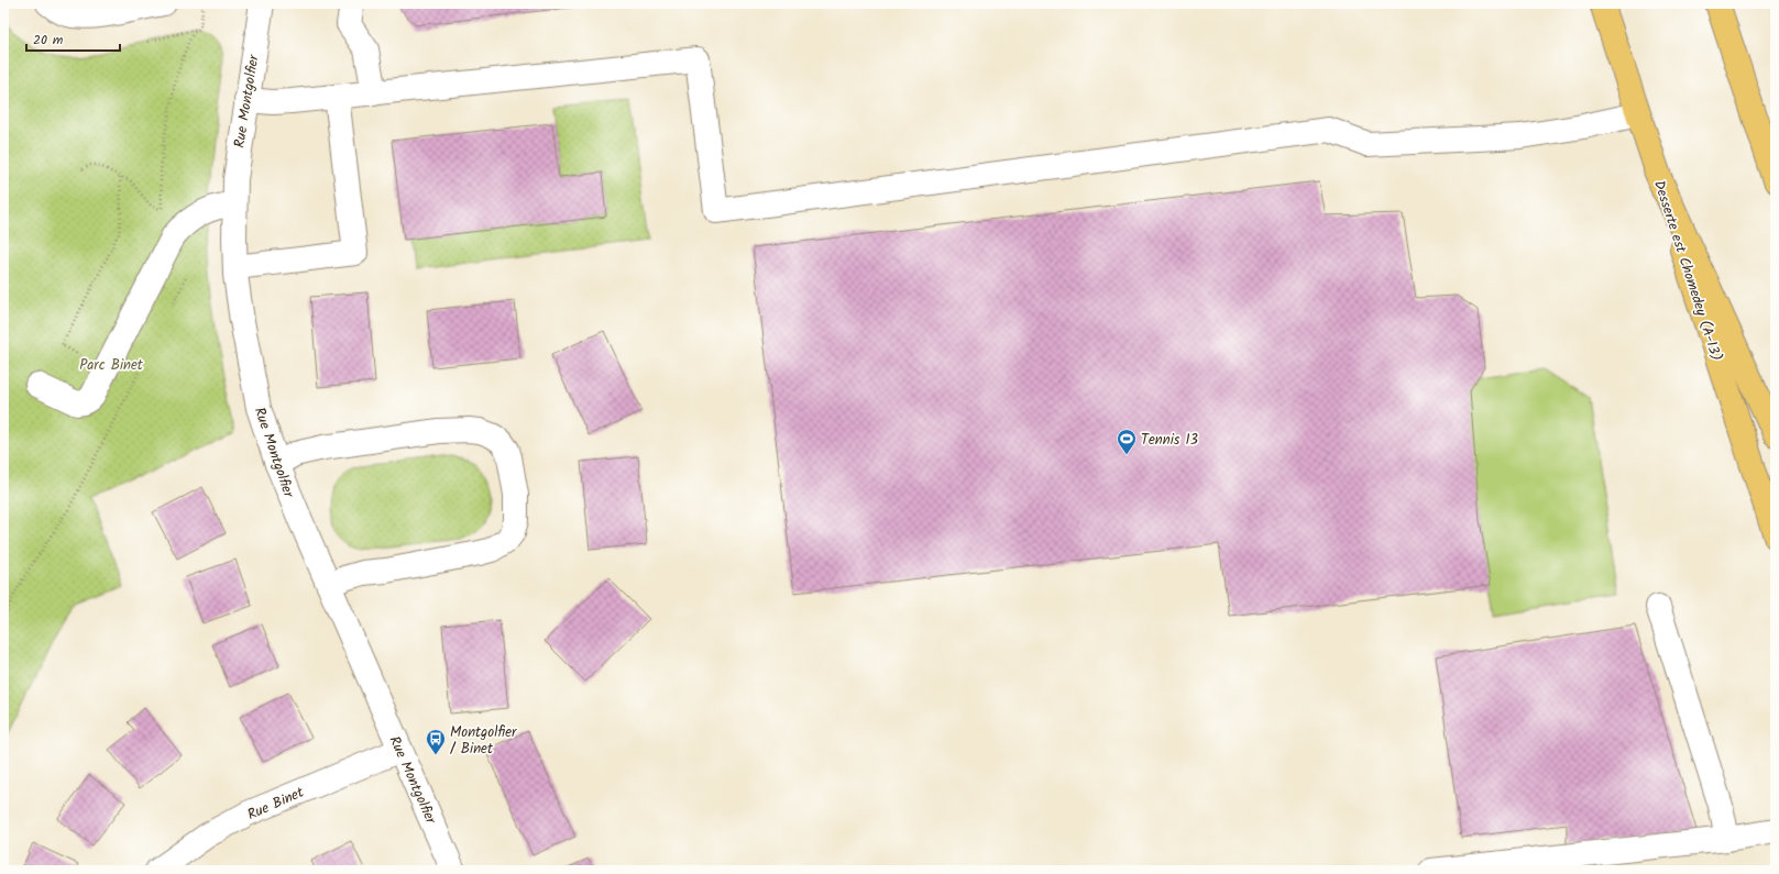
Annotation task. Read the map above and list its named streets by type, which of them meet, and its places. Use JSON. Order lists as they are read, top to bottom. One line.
{"streets":{"main road":["Desserte est Chomedey (A-13)"],"street":["Rue Montgolfier","Rue Binet"]},"crossings":[["Rue Montgolfier","Rue Binet"]],"parks":["Parc Binet"],"places":{"sports":["Tennis 13"],"bus stop":["Montgolfier / Binet"]},"scale_bar":"20 m"}
